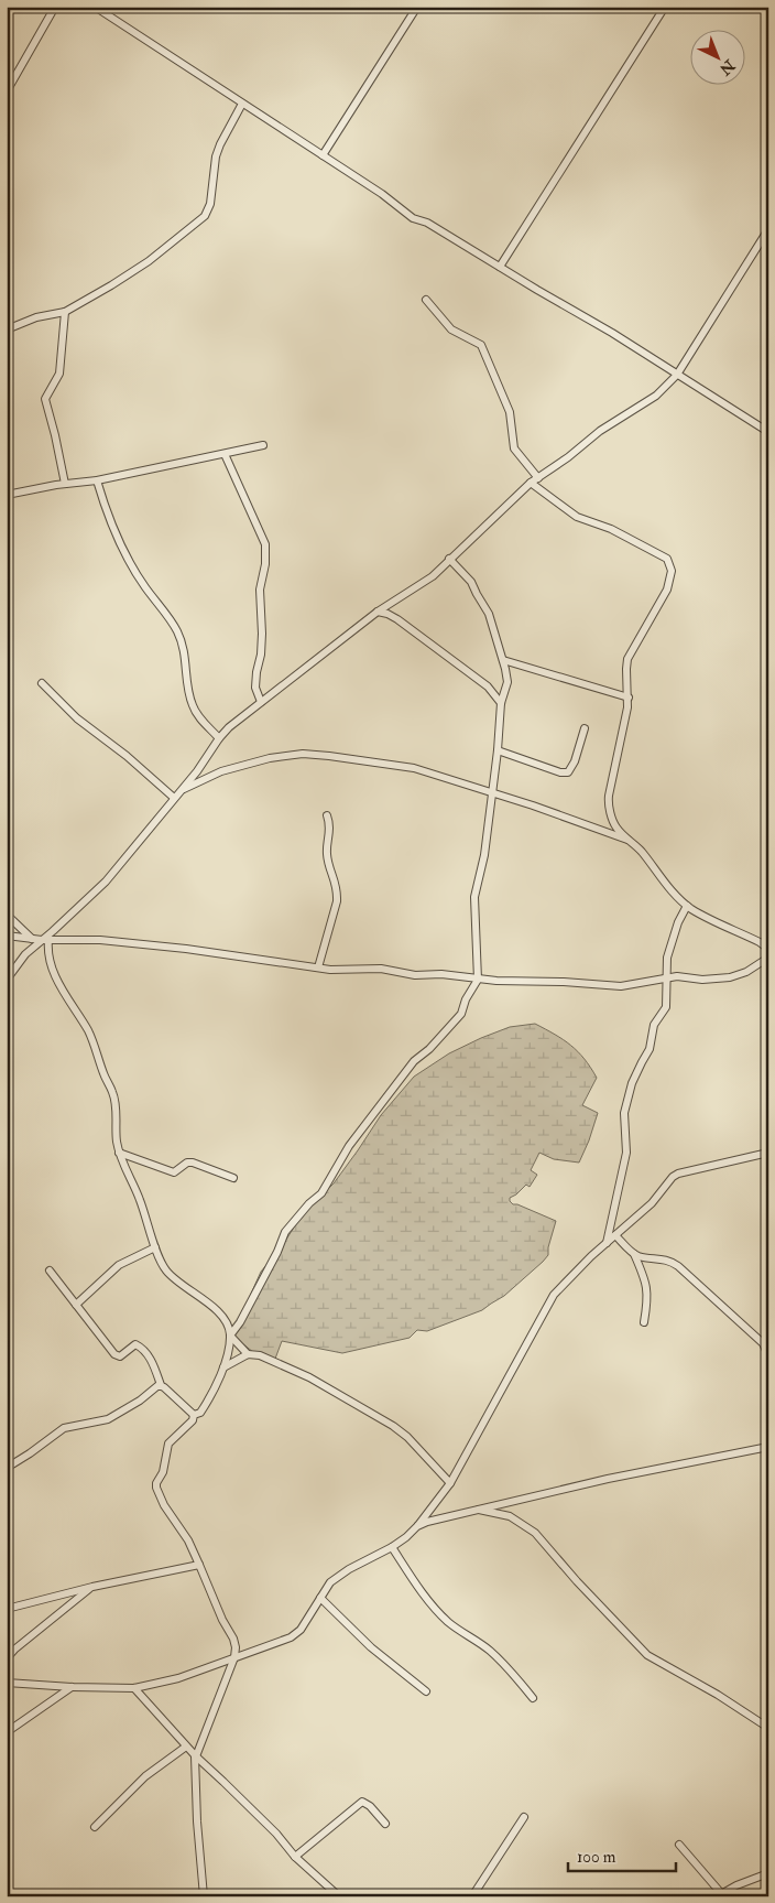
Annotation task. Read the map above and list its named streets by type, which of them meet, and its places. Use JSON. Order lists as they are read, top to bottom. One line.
{"scale_bar":"100 m","north":"bottom right"}
